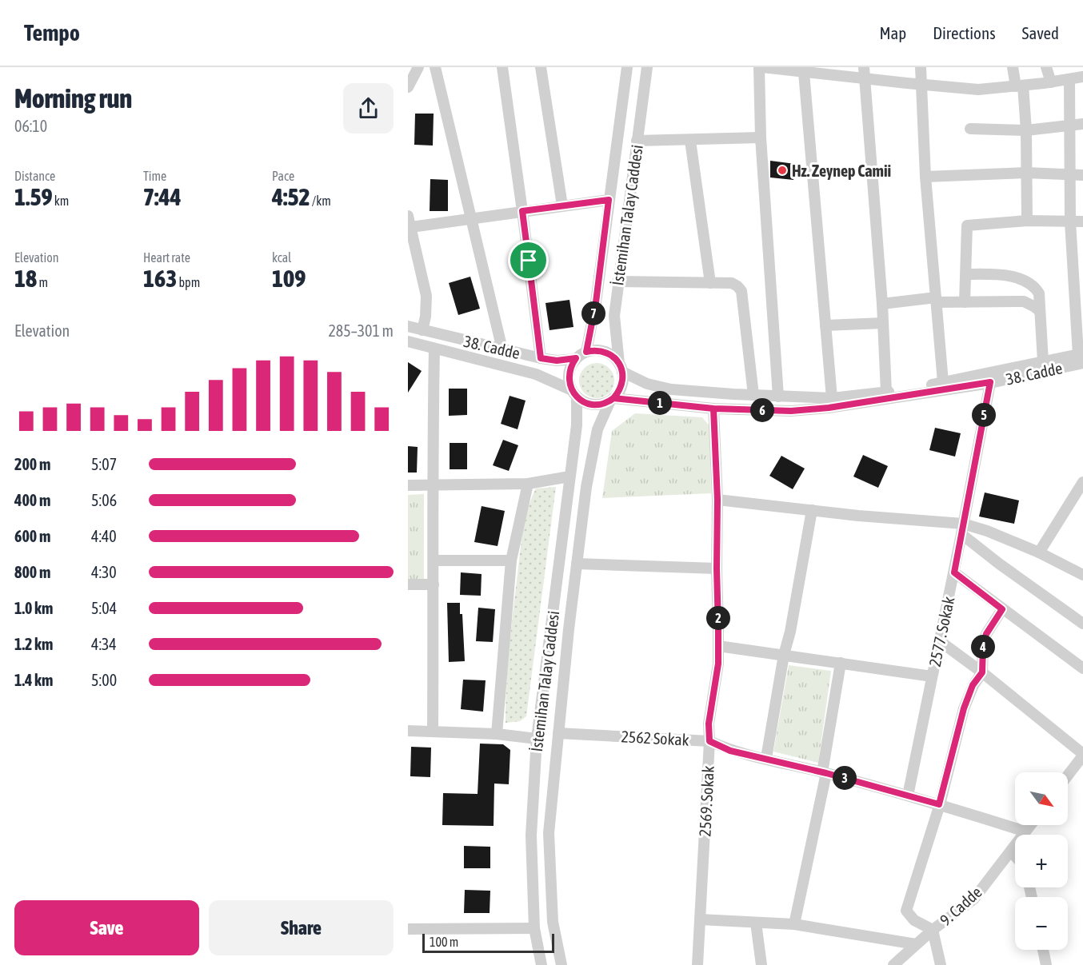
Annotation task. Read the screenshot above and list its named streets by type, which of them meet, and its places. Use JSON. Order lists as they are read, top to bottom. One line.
{"streets":{"street":["İstemihan Talay Caddesi","38. Cadde","2577. Sokak","2562 Sokak","2569. Sokak","9. Cadde"]},"crossings":[["İstemihan Talay Caddesi","38. Cadde"],["İstemihan Talay Caddesi","2562 Sokak"],["38. Cadde","2577. Sokak"],["38. Cadde","2569. Sokak"],["2577. Sokak","2562 Sokak"],["2562 Sokak","2569. Sokak"],["2562 Sokak","9. Cadde"]],"places":["Hz. Zeynep Camii"],"scale_bar":"100 m","north":"bottom right","page":{"header":"Tempo","nav":["Map","Directions","Saved"],"heading":["Morning run","06:10"],"stats":[["Distance","1.59 km"],["Time","7:44"],["Pace","4:52 /km"],["Elevation","18 m"],["Heart rate","163 bpm"],["kcal","109"]],"pins":["7","1","6","5","2","4","3"],"chart":["Elevation","285–301 m"],"list":[{"name":"200 m","note":"5:07"},{"name":"400 m","note":"5:06"},{"name":"600 m","note":"4:40"},{"name":"800 m","note":"4:30"},{"name":"1.0 km","note":"5:04"},{"name":"1.2 km","note":"4:34"},{"name":"1.4 km","note":"5:00"}],"map_buttons":["+","−"],"buttons":["Save","Share"],"scale":"100 m"}}
